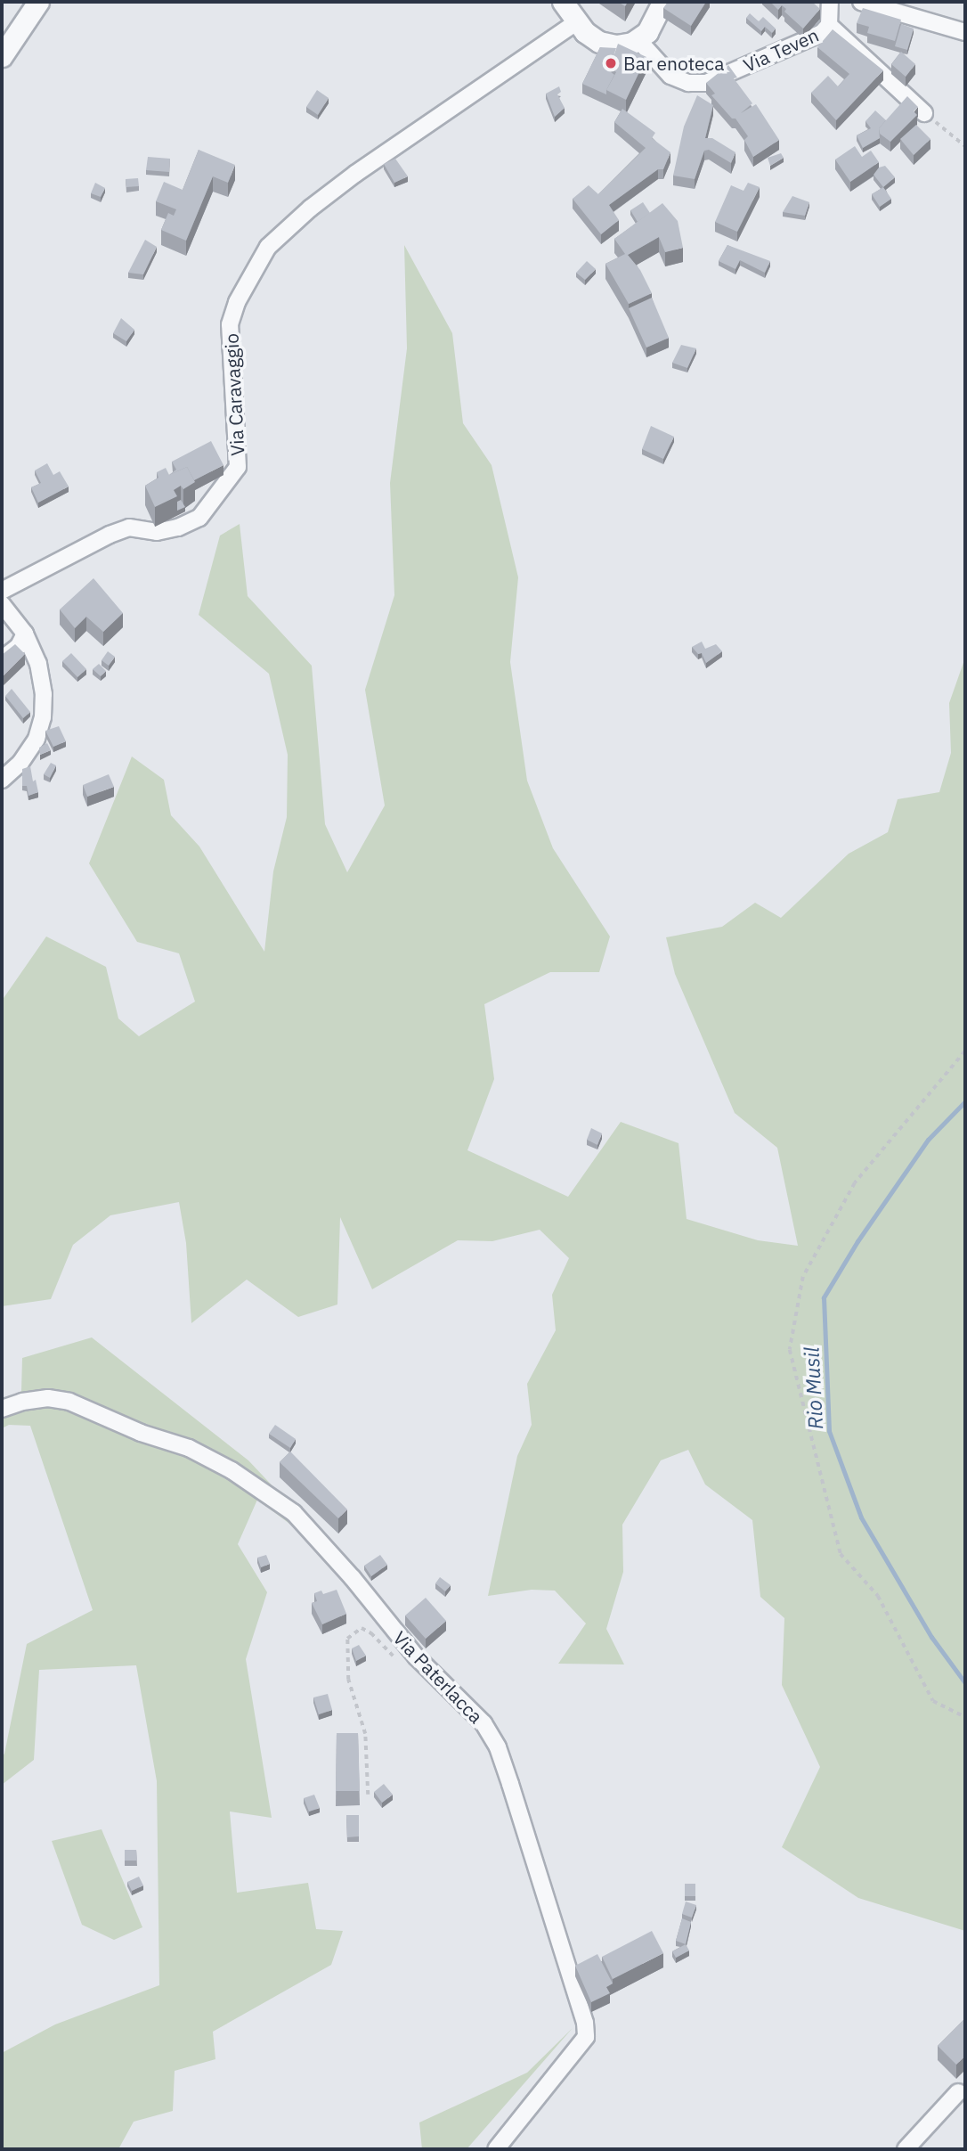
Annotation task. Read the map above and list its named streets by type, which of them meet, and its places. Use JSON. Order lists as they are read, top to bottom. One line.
{"streets":{"street":["Via Teven","Via Caravaggio","Via Paterlacca"]},"water":["Rio Musil"],"places":["Bar enoteca"]}
